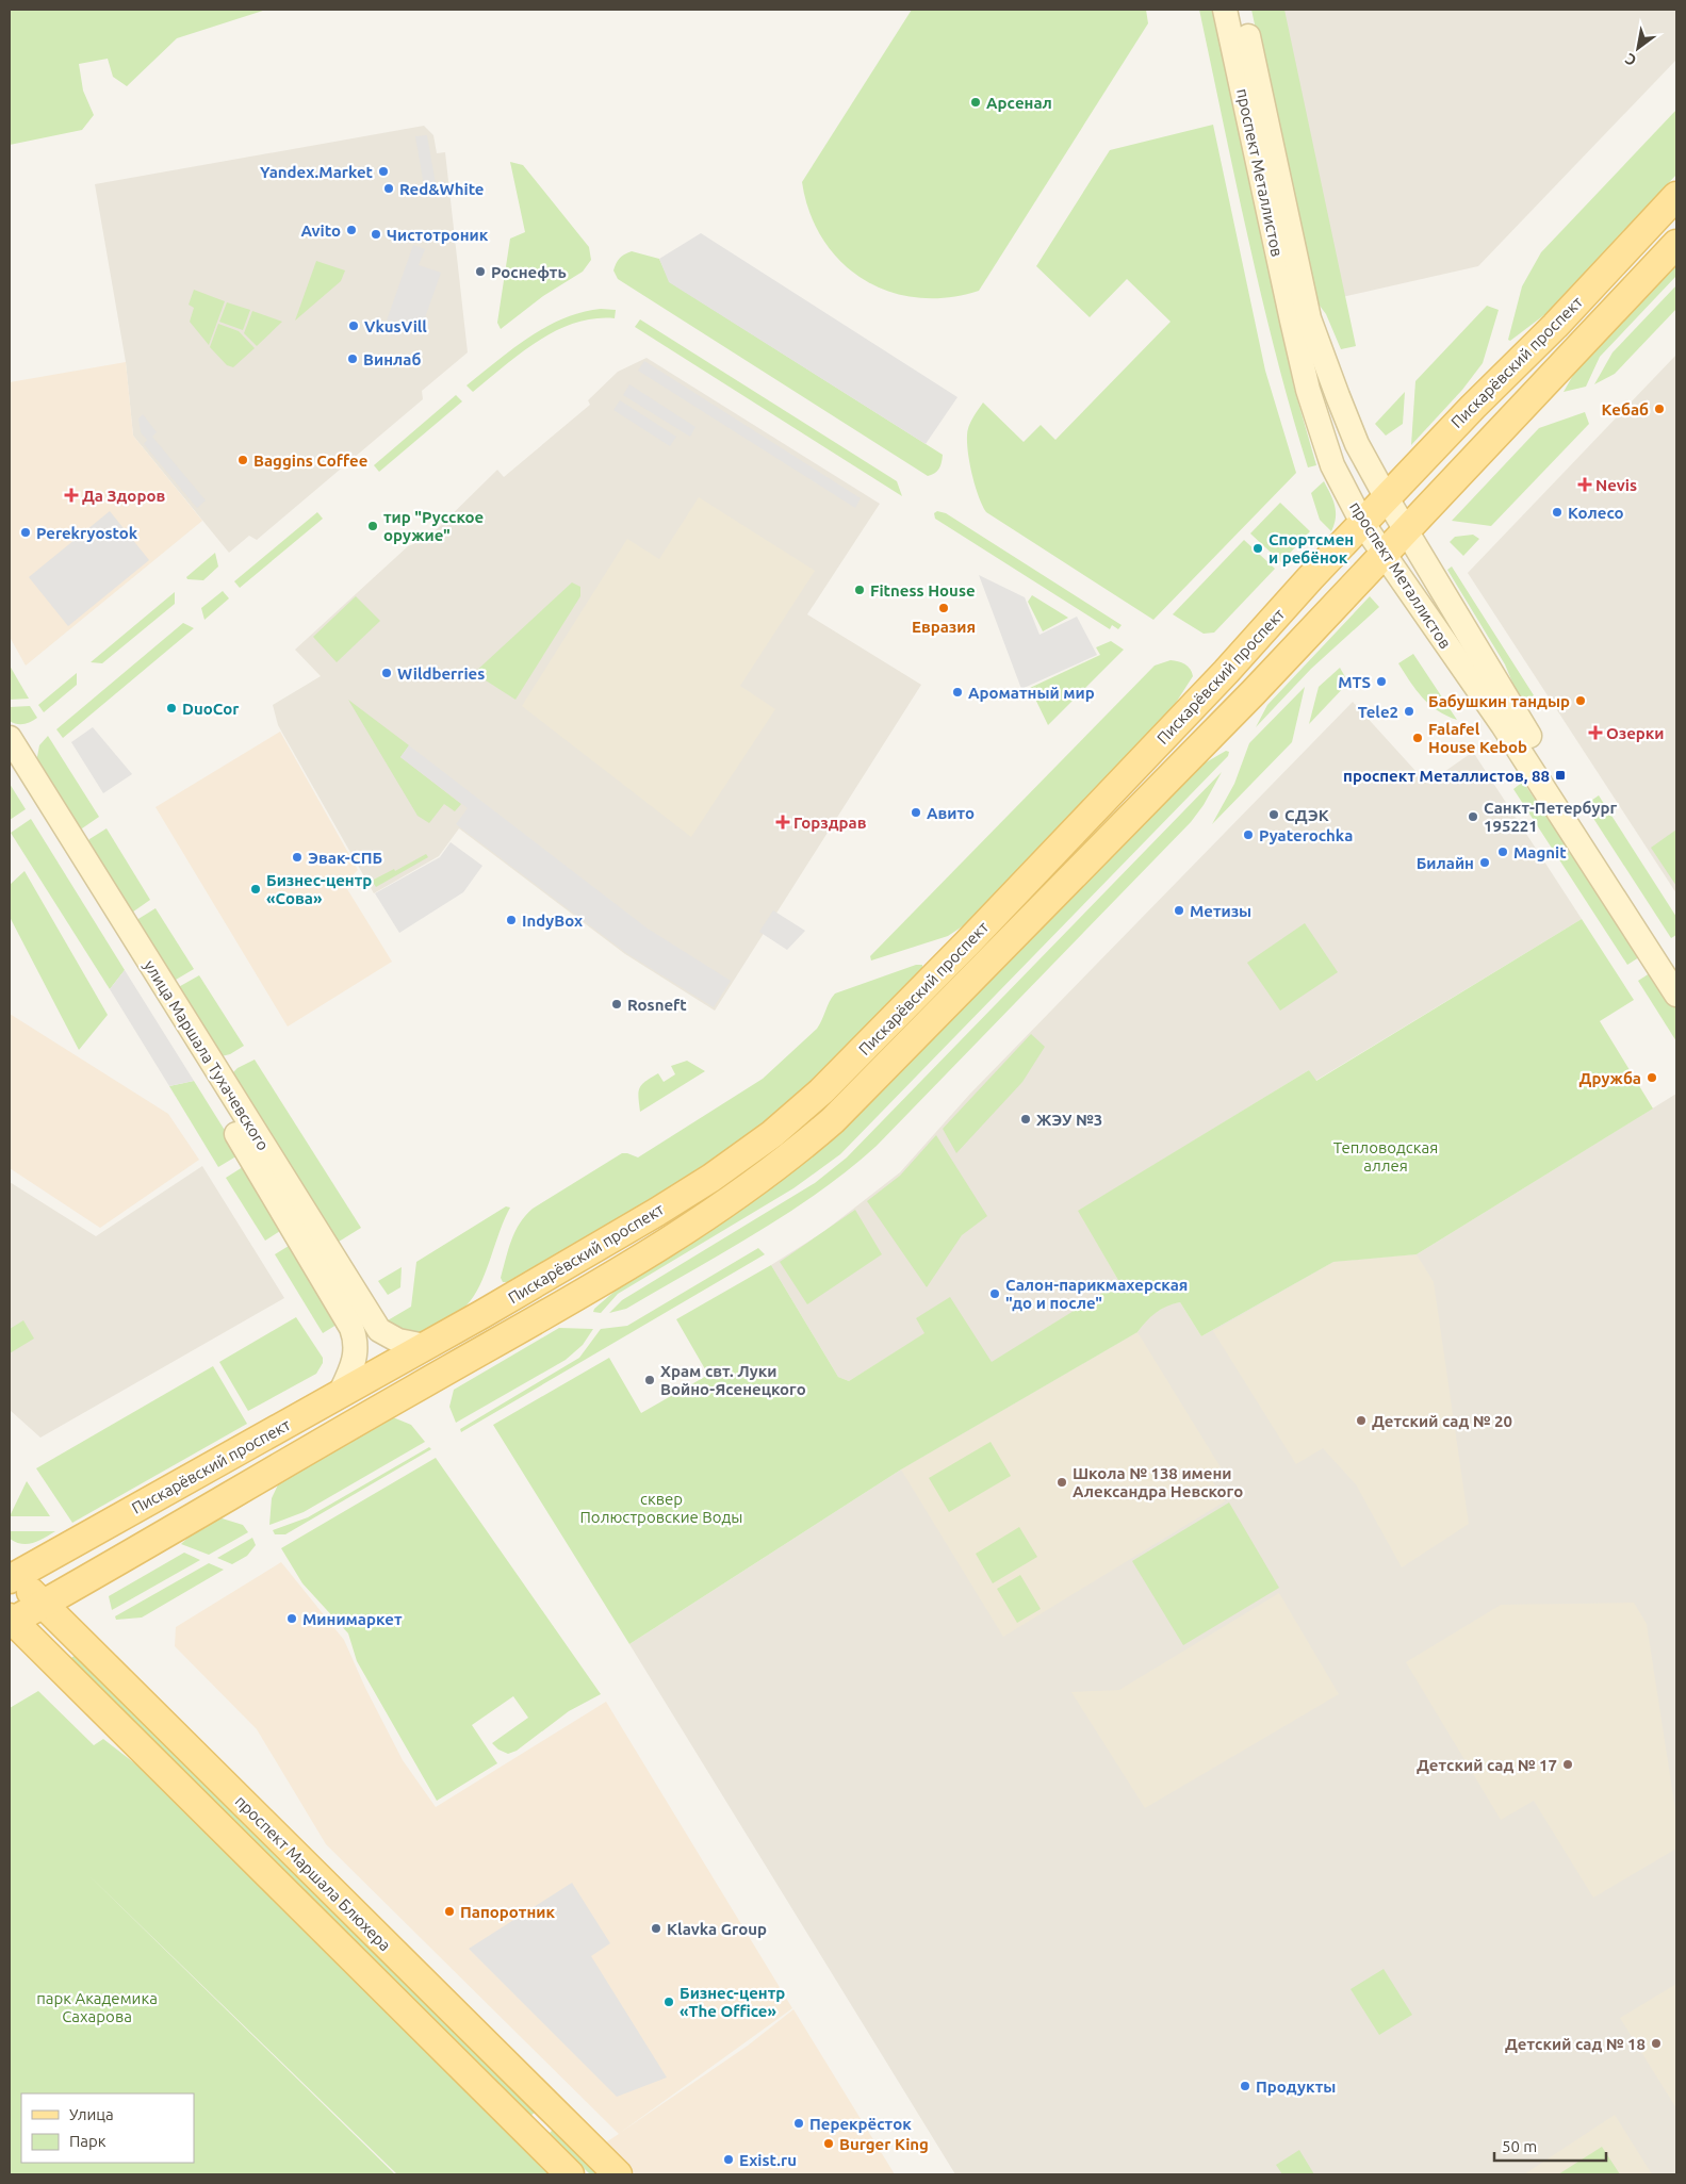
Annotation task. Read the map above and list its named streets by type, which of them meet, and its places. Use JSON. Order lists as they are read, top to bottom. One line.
{"streets":{"main road":["Пискарёвский проспект","проспект Маршала Блюхера"],"street":["проспект Металлистов","улица Маршала Тухачевского"]},"crossings":[["проспект Металлистов","Пискарёвский проспект"],["Пискарёвский проспект","улица Маршала Тухачевского"],["Пискарёвский проспект","проспект Маршала Блюхера"]],"parks":["Тепловодская аллея","сквер Полюстровские Воды","парк Академика Сахарова"],"places":{"other":["Арсенал","Yandex.Market","Red&White","Avito","Чистотроник","Роснефть","VkusVill","Винлаб","Кебаб","Baggins Coffee","Колесо","тир \"Русское оружие\"","Perekryostok","Спортсмен и ребёнок","Fitness House","Евразия","Wildberries","MTS","Ароматный мир","Бабушкин тандыр","DuoCor","Tele2","Falafel House Kebob","Авито","СДЭК","Санкт-Петербург 195221","Pyaterochka","Magnit","Эвак-СПБ","Билайн","Бизнес-центр «Сова»","Метизы","IndyBox","Rosneft","Дружба","ЖЭУ №3","Салон-парикмахерская \"до и после\"","Храм свт. Луки Войно-Ясенецкого","Детский сад № 20","Школа № 138 имени Александра Невского","Минимаркет","Детский сад № 17","Папоротник","Klavka Group","Бизнес-центр «The Office»","Детский сад № 18","Продукты","Перекрёсток","Burger King","Exist.ru"],"health":["Nevis","Да Здоров","Озерки","Горздрав"],"transit":["проспект Металлистов, 88"]},"legend":["Улица","Парк"],"scale_bar":"50 m","north":"bottom left"}
